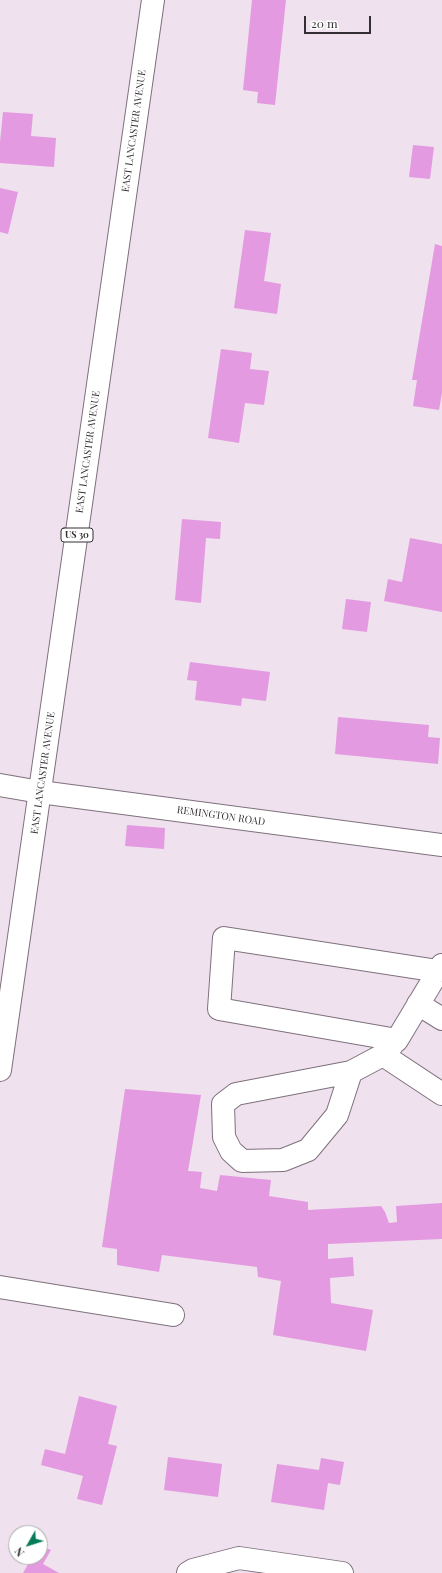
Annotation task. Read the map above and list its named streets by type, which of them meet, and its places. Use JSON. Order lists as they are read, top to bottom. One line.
{"streets":{"main road":["EAST LANCASTER AVENUE","US 30","REMINGTON ROAD"]},"crossings":[["EAST LANCASTER AVENUE","REMINGTON ROAD"]],"scale_bar":"20 m","north":"bottom left"}
